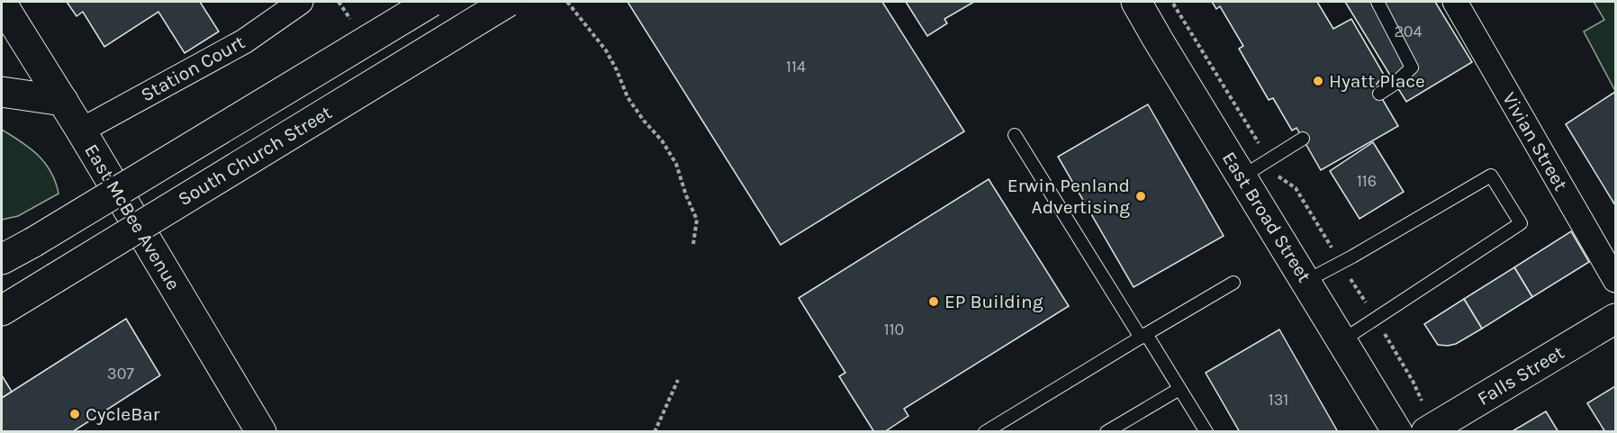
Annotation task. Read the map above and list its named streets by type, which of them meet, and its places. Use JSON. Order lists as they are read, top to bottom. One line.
{"streets":{"street":["Station Court","Vivian Street","South Church Street","East McBee Avenue","East Broad Street","Falls Street"]},"crossings":[["Station Court","East McBee Avenue"]],"places":["Hyatt Place","Erwin Penland Advertising","EP Building","CycleBar"],"house_numbers":["204","114","116","110","307","131"]}
